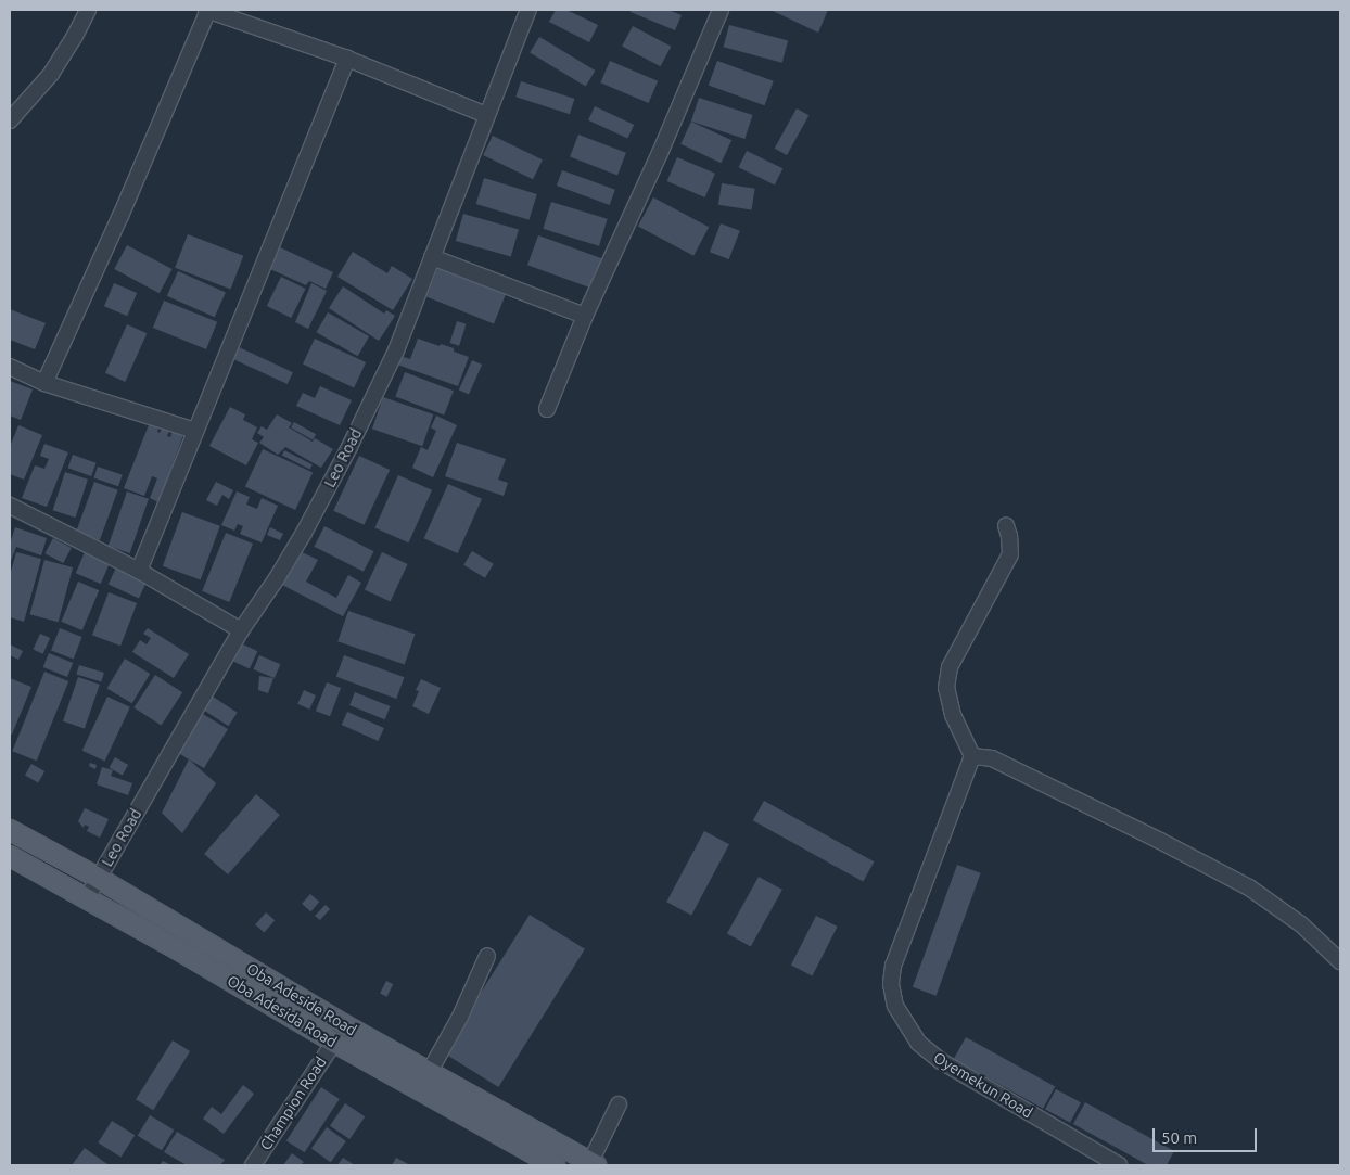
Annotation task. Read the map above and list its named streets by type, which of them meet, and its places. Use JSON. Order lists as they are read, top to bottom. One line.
{"streets":{"main road":["Oba Adeside Road","Oba Adesida Road"],"street":["Leo Road","Oyemekun Road","Champion Road"]},"crossings":[["Leo Road","Oba Adeside Road"],["Leo Road","Oba Adesida Road"],["Oba Adeside Road","Champion Road"],["Oba Adesida Road","Champion Road"]],"scale_bar":"50 m"}
